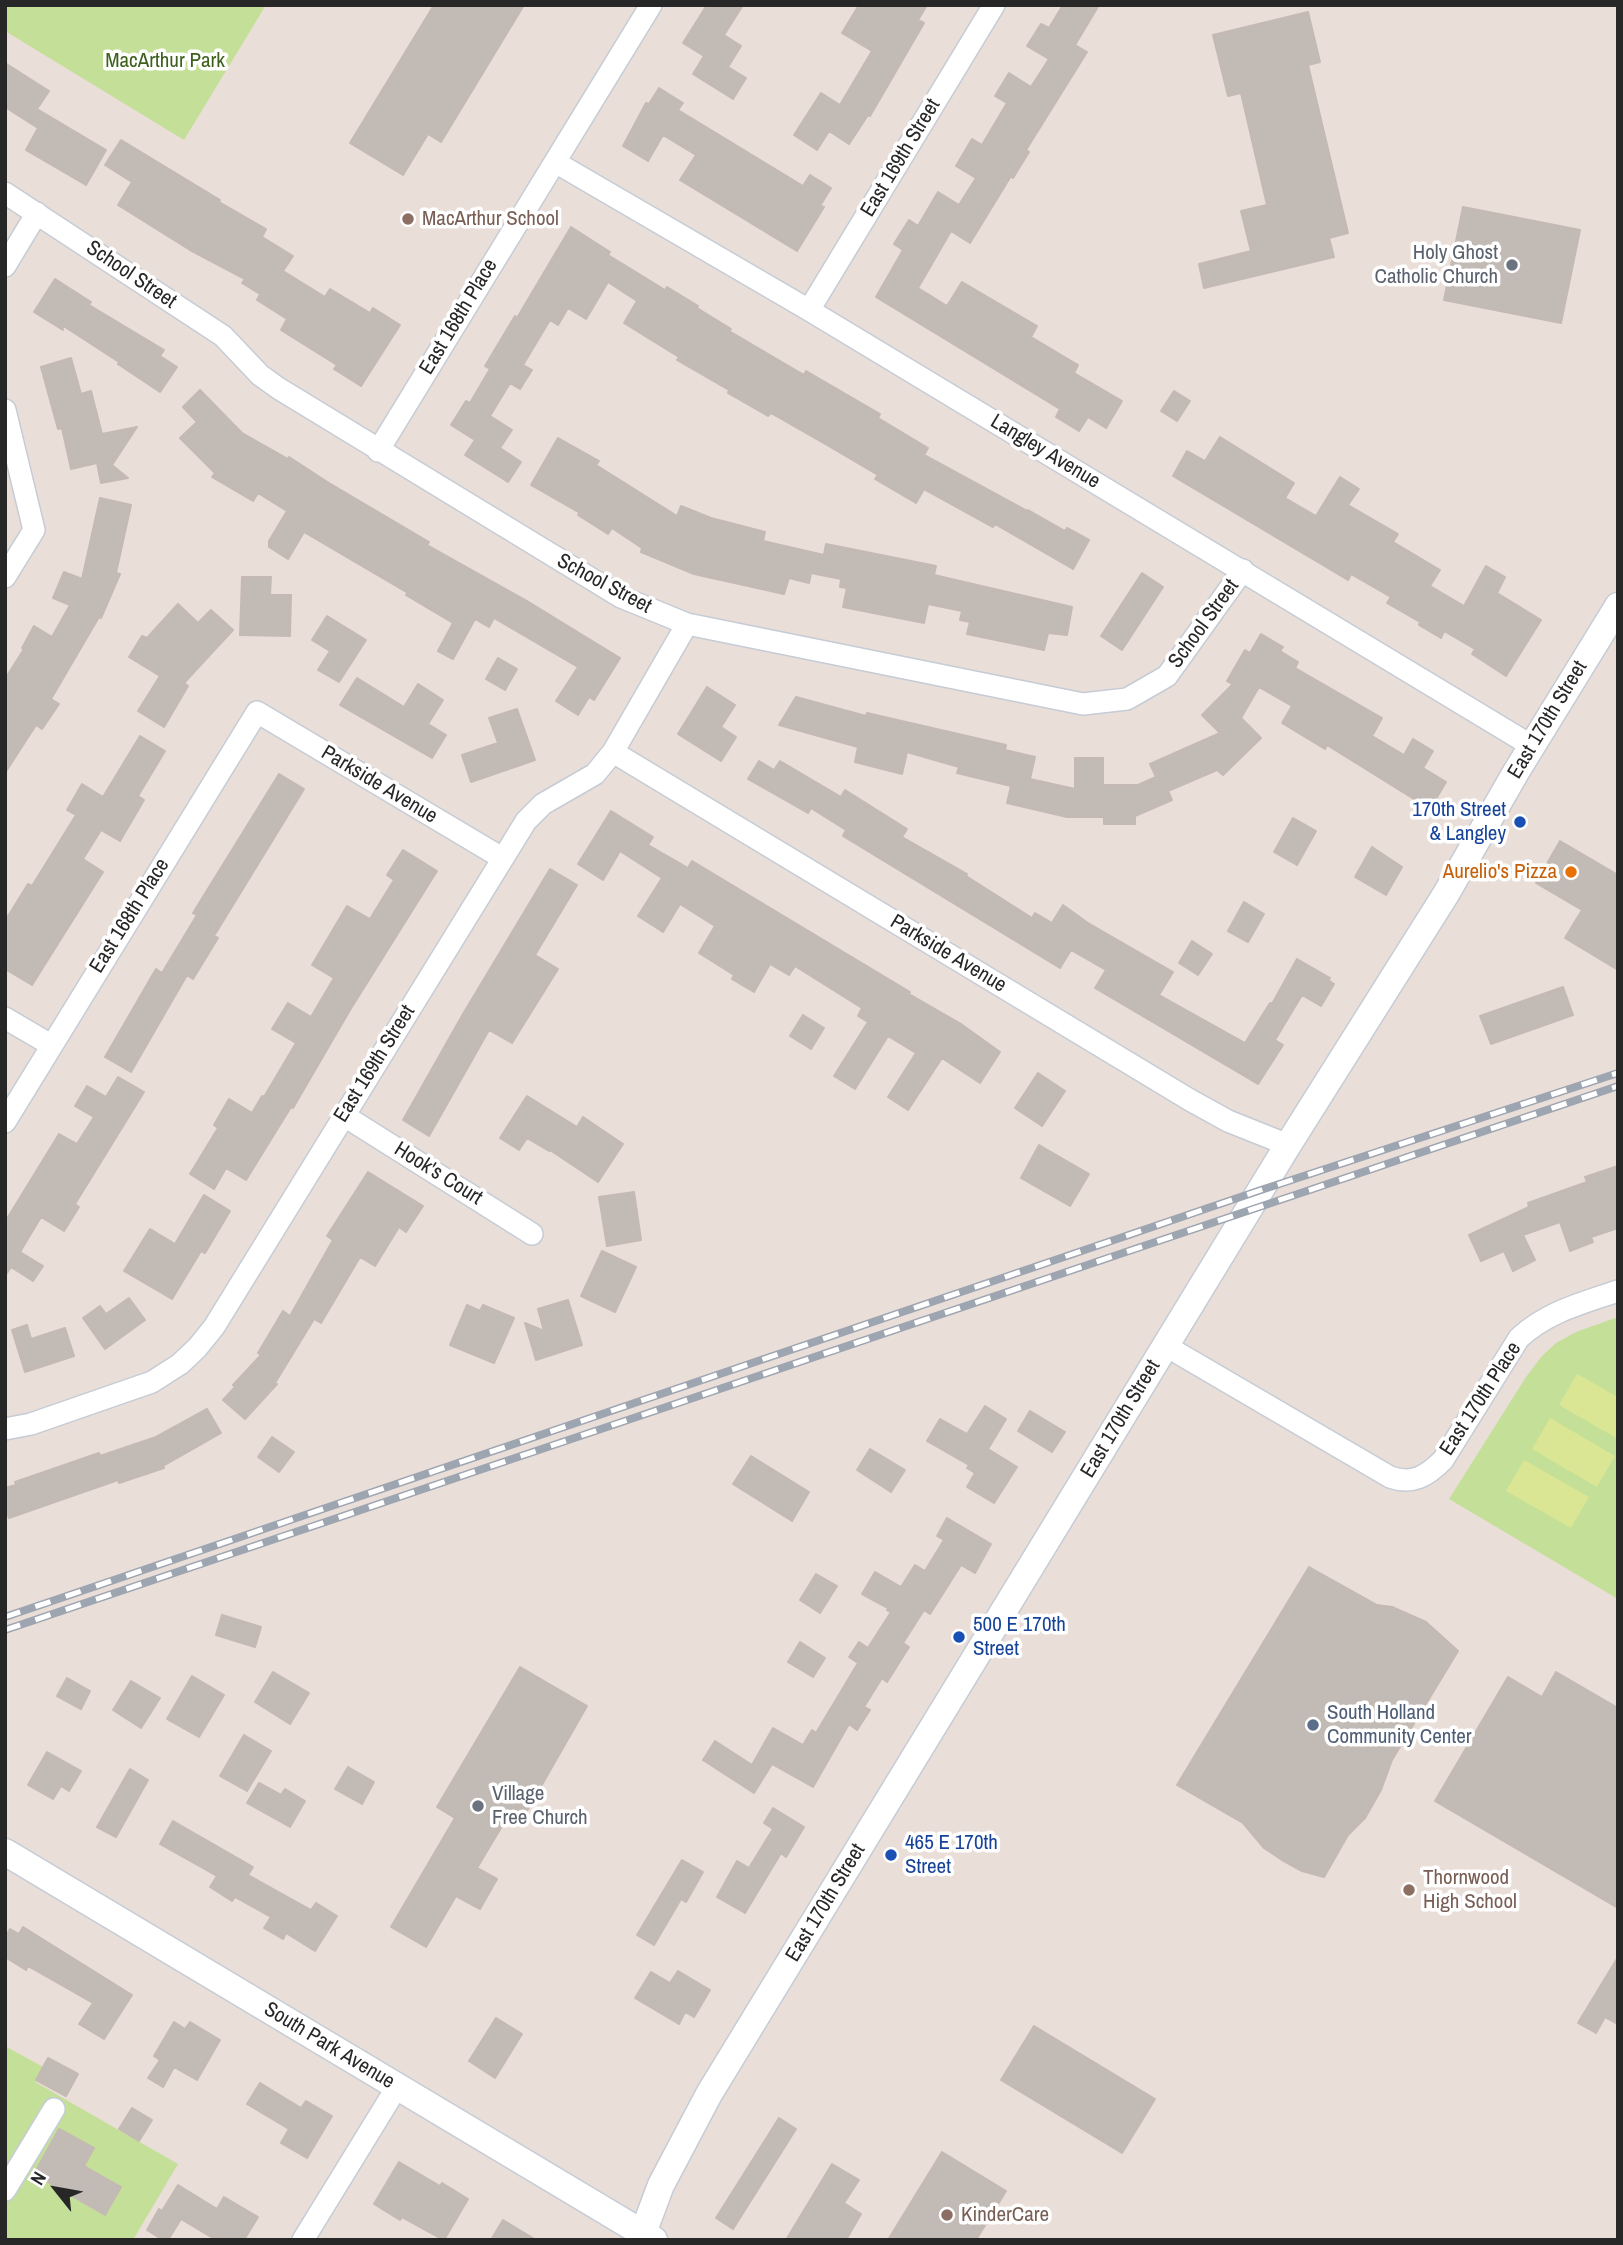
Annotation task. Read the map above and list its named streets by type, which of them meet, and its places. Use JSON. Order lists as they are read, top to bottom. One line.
{"streets":{"street":["East 169th Street","School Street","East 168th Place","Langley Avenue","East 170th Street","Parkside Avenue","Hook's Court","East 170th Place","South Park Avenue"]},"crossings":[["East 169th Street","School Street"],["East 169th Street","Langley Avenue"],["East 169th Street","Parkside Avenue"],["East 169th Street","Hook's Court"],["School Street","East 168th Place"],["School Street","Langley Avenue"],["East 168th Place","Langley Avenue"],["East 168th Place","Parkside Avenue"],["Langley Avenue","East 170th Street"],["East 170th Street","Parkside Avenue"],["East 170th Street","East 170th Place"],["East 170th Street","South Park Avenue"]],"parks":["MacArthur Park"],"places":["MacArthur School","Holy Ghost Catholic Church","170th Street & Langley","Aurelio's Pizza","500 E 170th Street","South Holland Community Center","Village Free Church","465 E 170th Street","Thornwood High School","KinderCare"],"north":"top left"}
